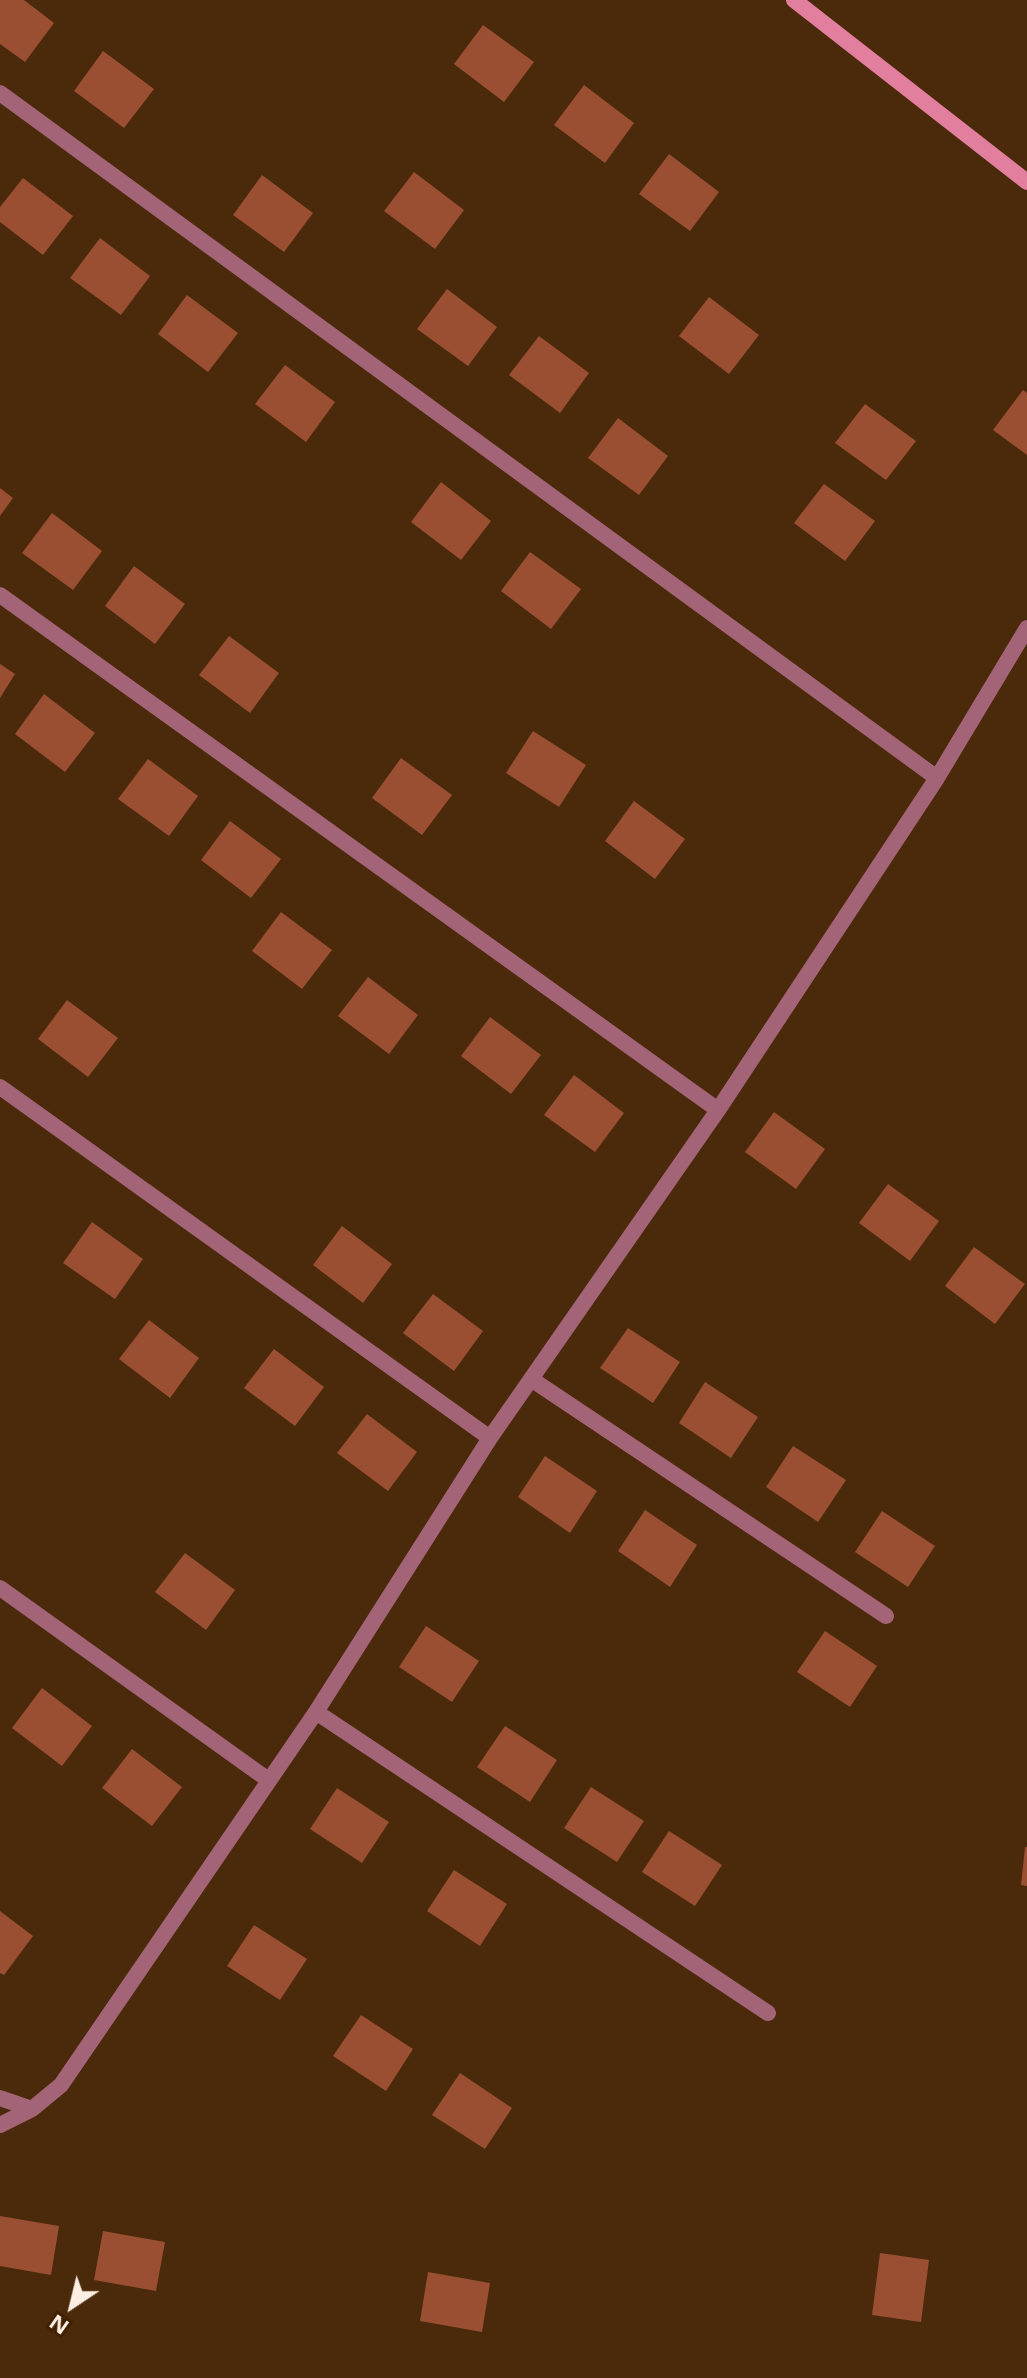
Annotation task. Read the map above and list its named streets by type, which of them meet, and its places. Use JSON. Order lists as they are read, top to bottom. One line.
{"north":"bottom left"}
